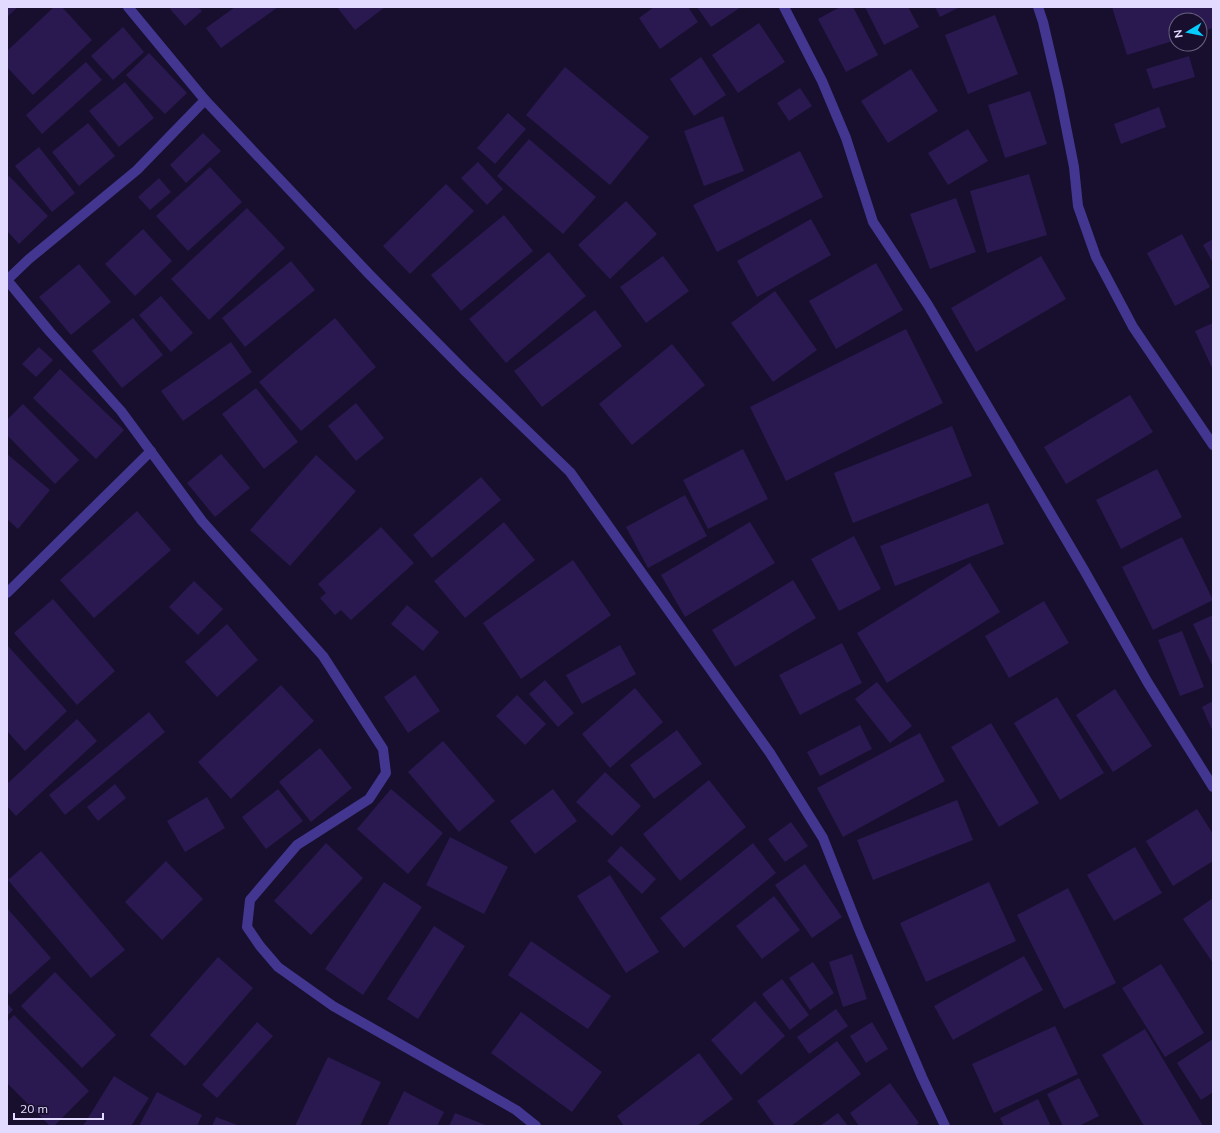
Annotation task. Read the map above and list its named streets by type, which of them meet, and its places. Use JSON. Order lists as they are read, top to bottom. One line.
{"scale_bar":"20 m","north":"left"}
